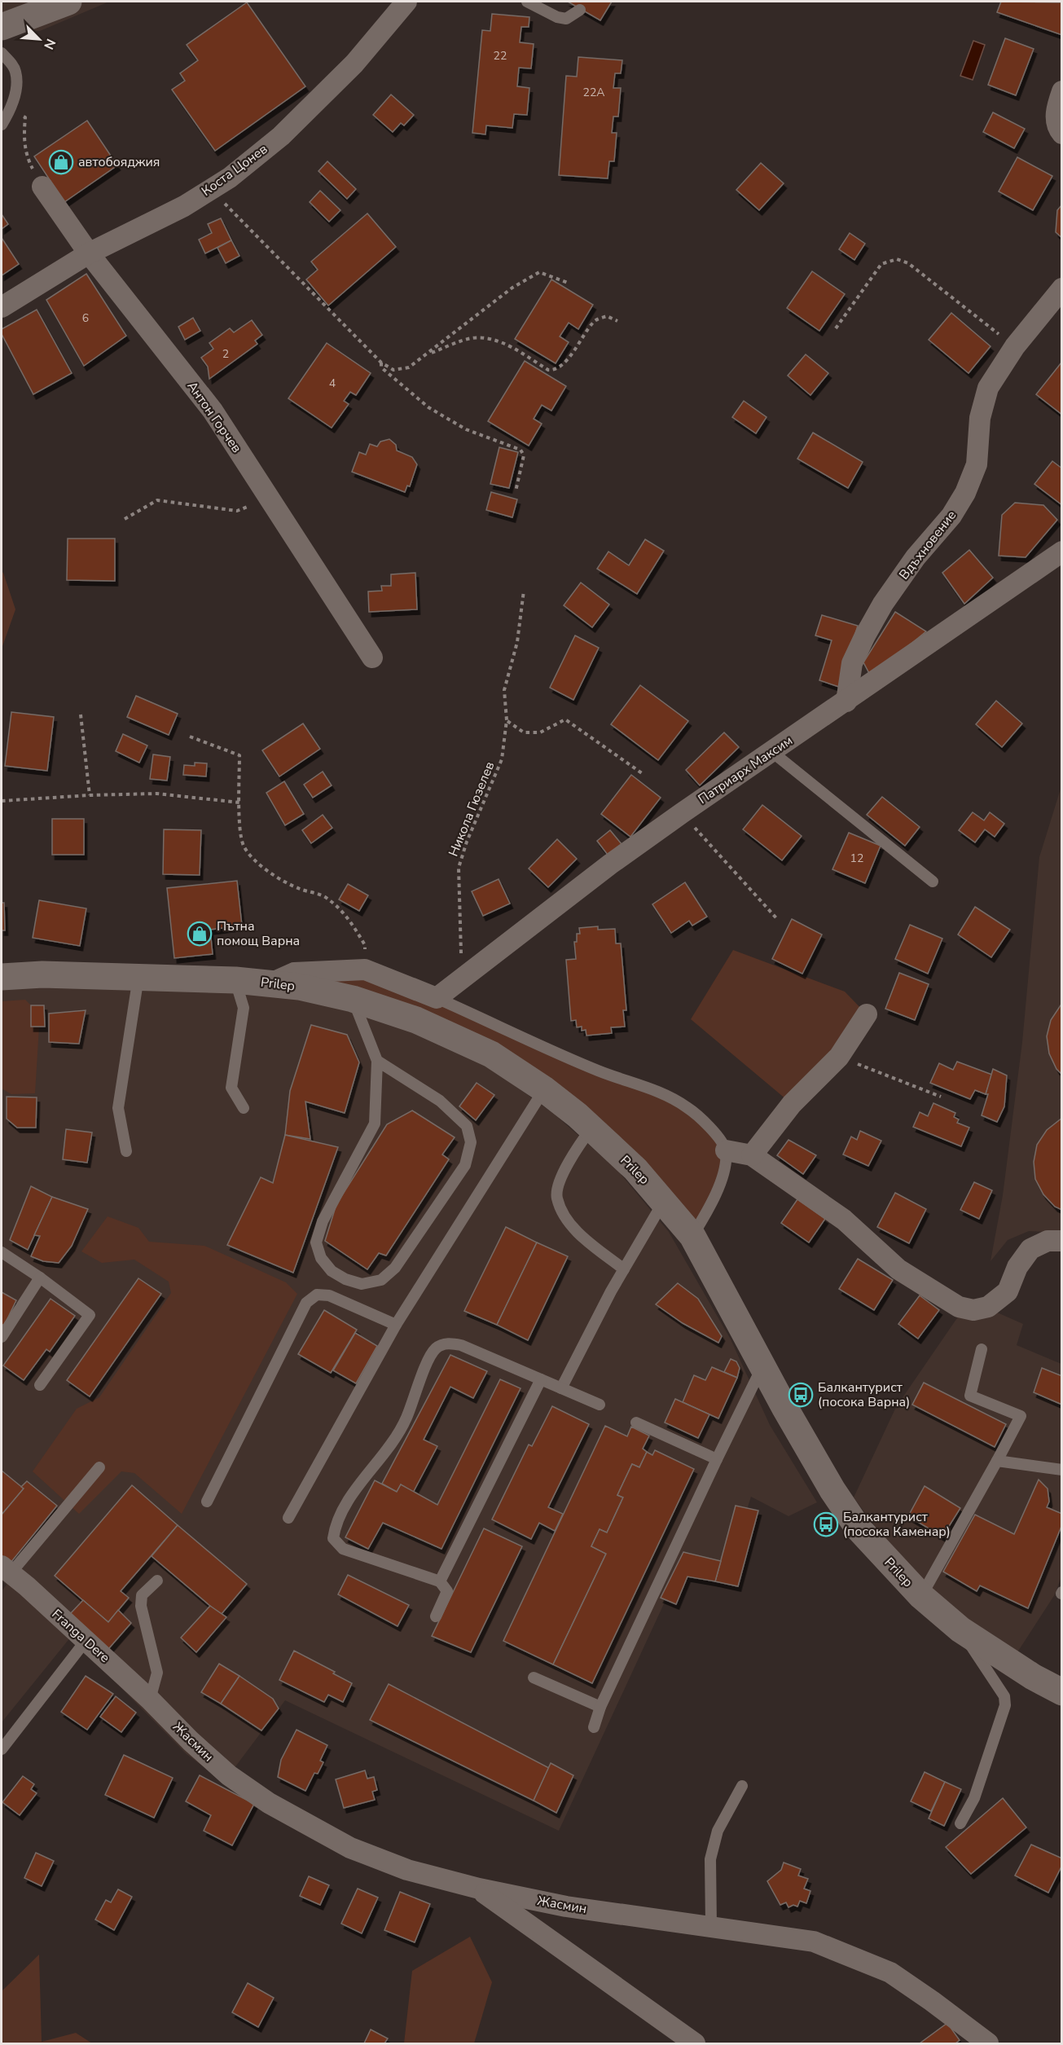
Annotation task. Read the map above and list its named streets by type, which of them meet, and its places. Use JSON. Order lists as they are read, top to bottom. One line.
{"streets":{"street":["Коста Цонев","Антон Горчев","Вдъхновение","Патриарх Максим","Prilep","Franga Dere","Жасмин"],"path":["Никола Гюзелев"]},"crossings":[["Коста Цонев","Антон Горчев"],["Вдъхновение","Патриарх Максим"],["Патриарх Максим","Никола Гюзелев"],["Franga Dere","Жасмин"]],"places":{"shop":["автобояджия","Пътна помощ Варна"],"bus stop":["Балкантурист (посока Варна)","Балкантурист (посока Каменар)"]},"house_numbers":["22","22А","6","2","4","12"],"north":"bottom right"}
